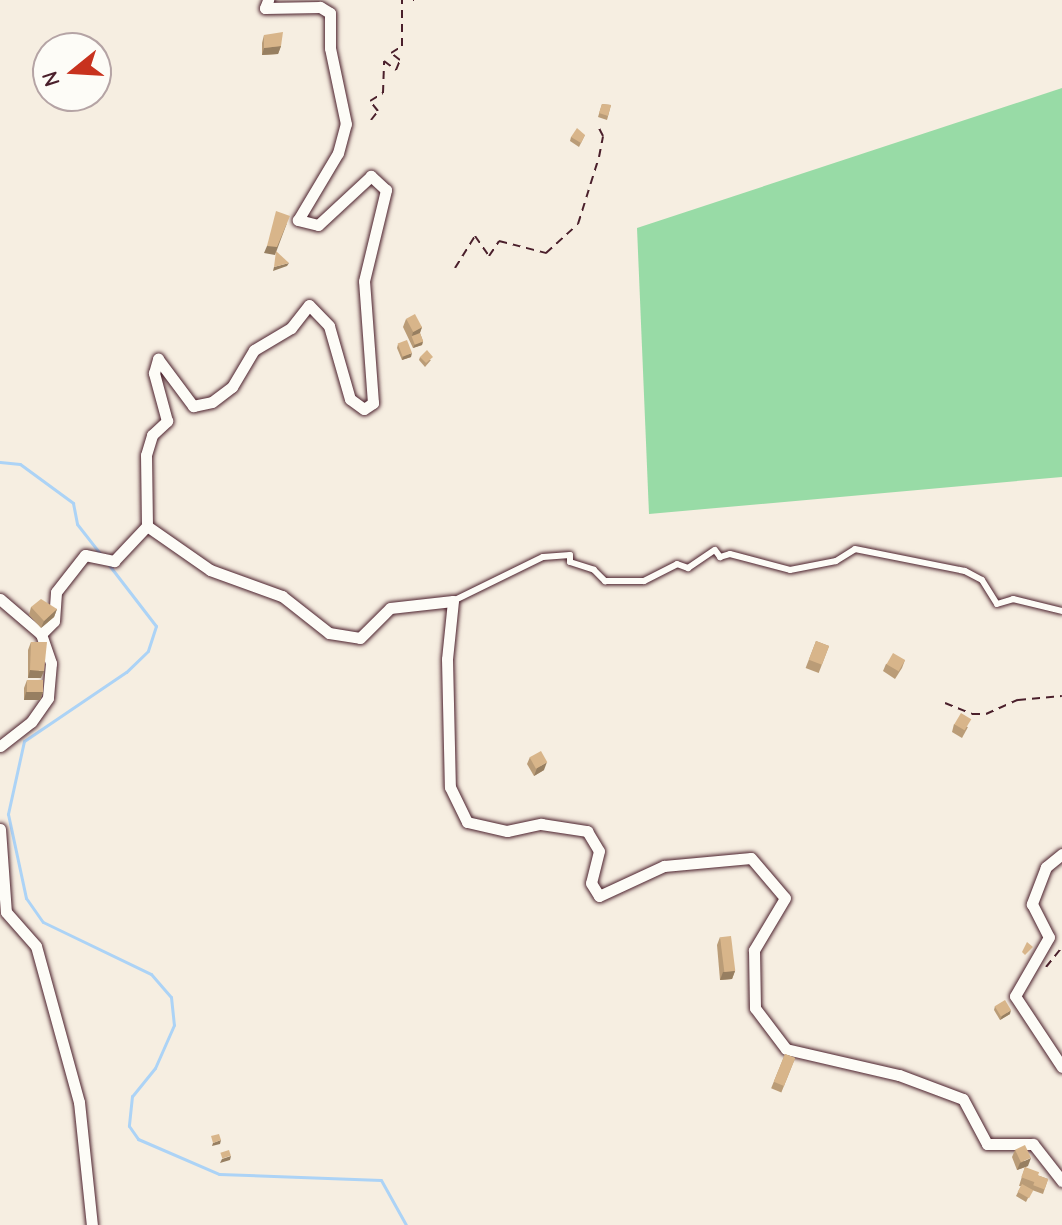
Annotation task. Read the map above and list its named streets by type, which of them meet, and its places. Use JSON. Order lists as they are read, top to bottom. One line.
{"north":"left"}
